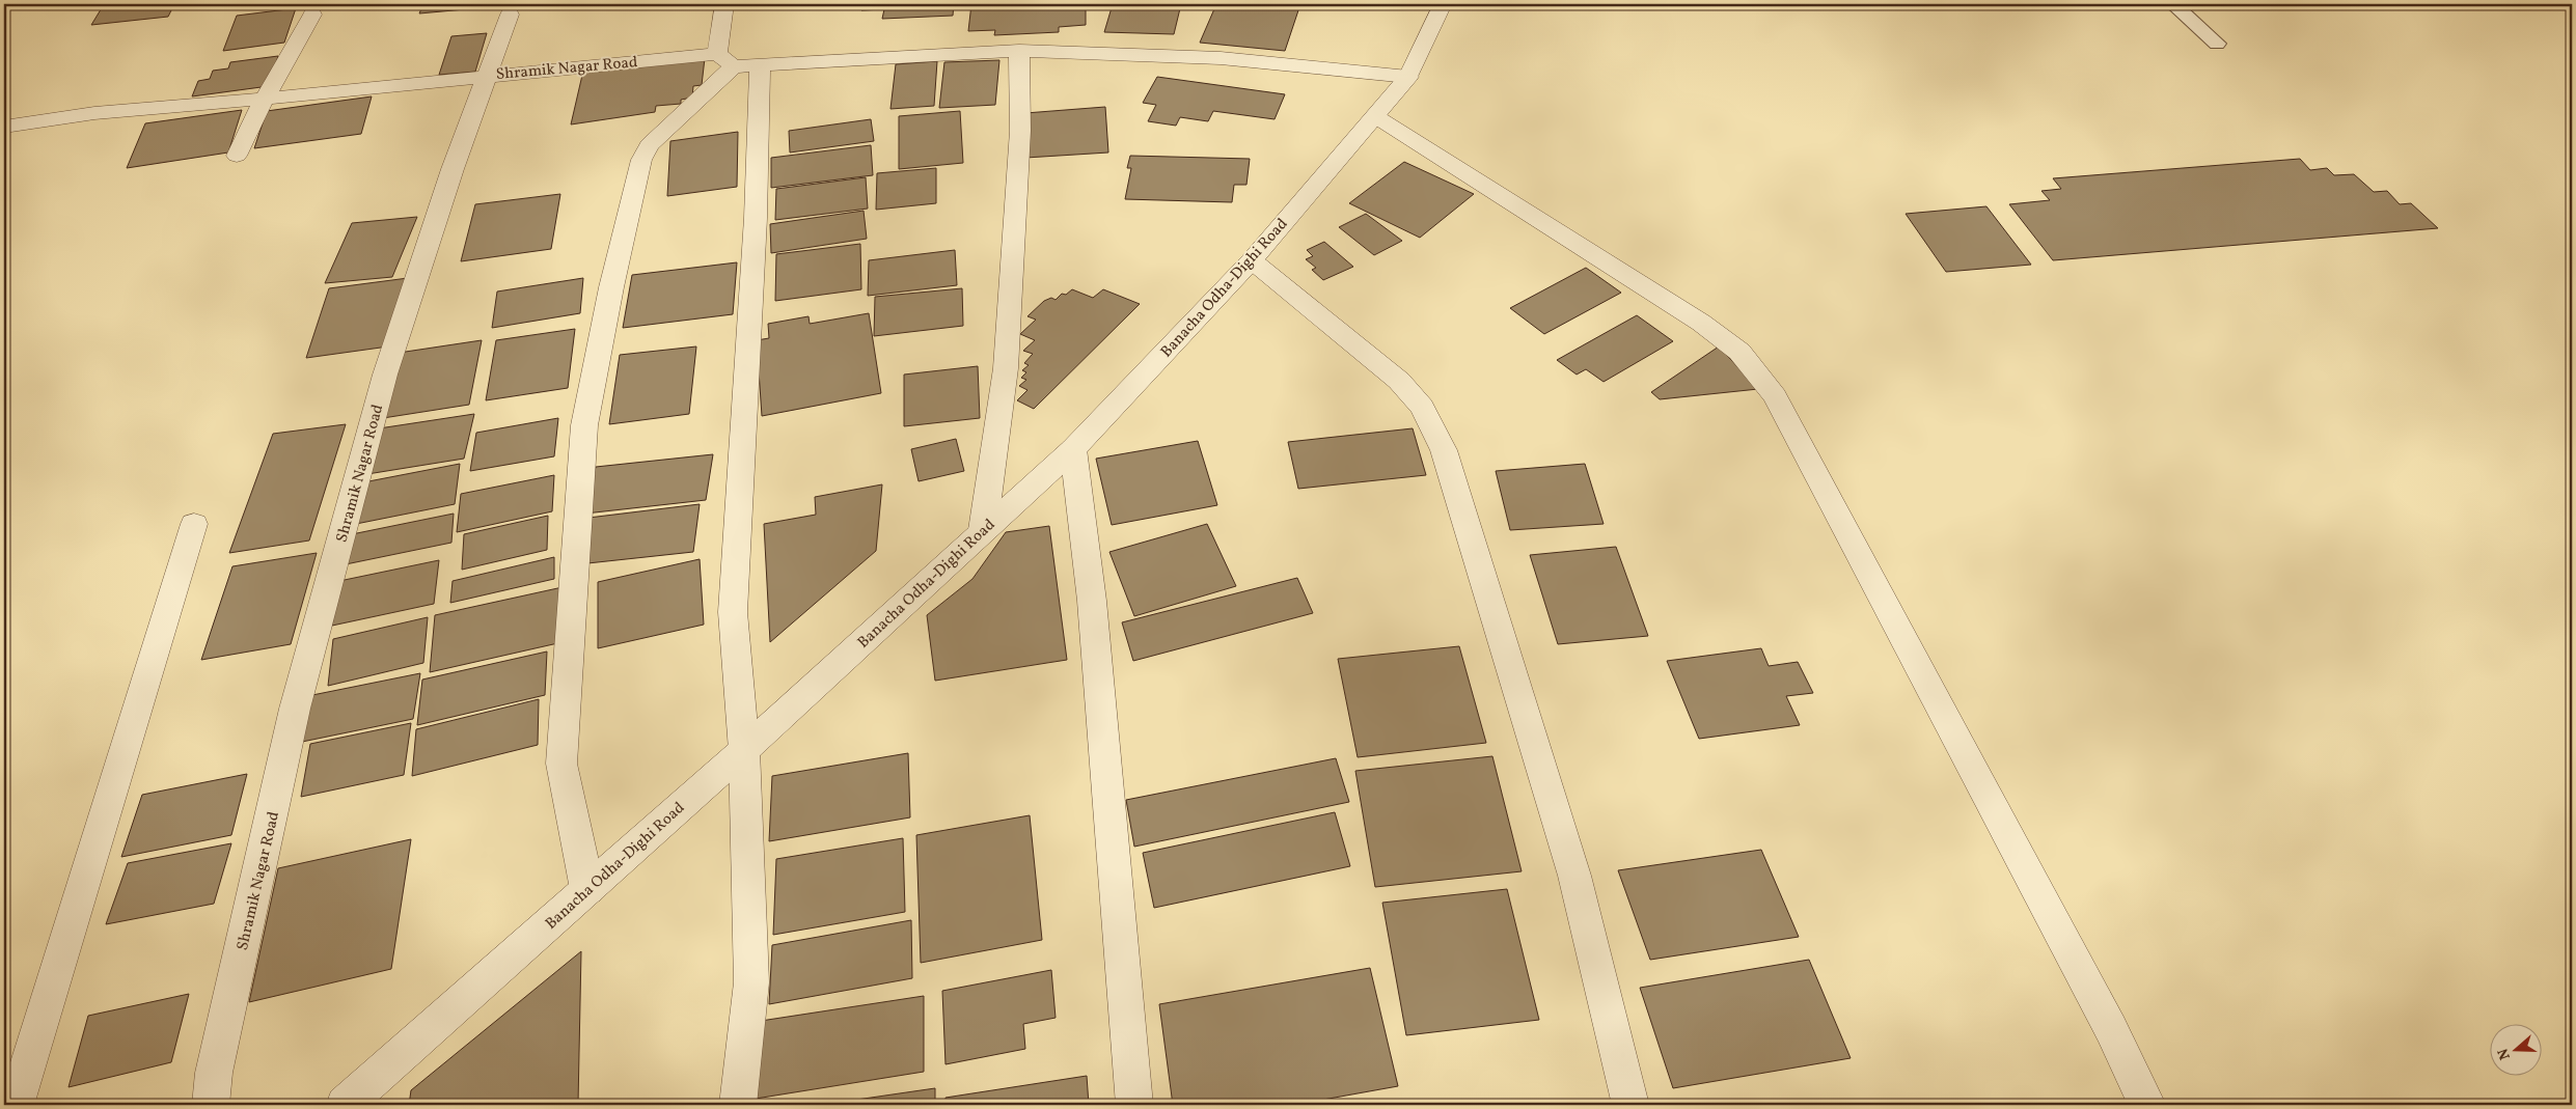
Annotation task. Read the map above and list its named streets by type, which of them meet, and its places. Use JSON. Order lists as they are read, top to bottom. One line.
{"streets":{"street":["Shramik Nagar Road","Banacha Odha-Dighi Road"]},"crossings":[["Shramik Nagar Road","Banacha Odha-Dighi Road"]],"north":"left"}
